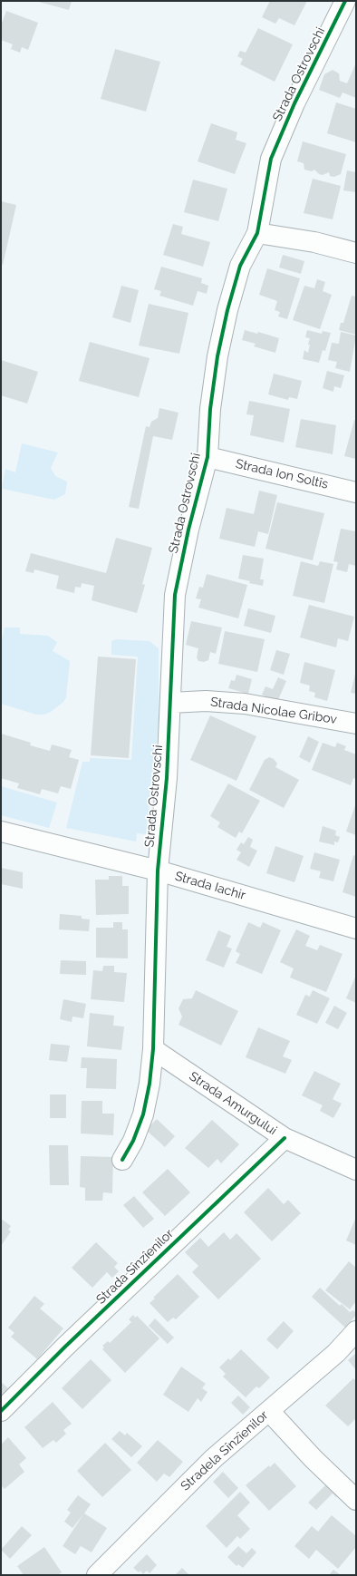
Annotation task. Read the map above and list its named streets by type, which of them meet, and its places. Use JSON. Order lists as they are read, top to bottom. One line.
{"streets":{"street":["Strada Ostrovschi","Strada Ion Soltîs","Strada Nicolae Gribov","Strada Iachir","Strada Amurgului","Strada Sînzîenilor","Stradela Sînzîenilor"]},"crossings":[["Strada Ostrovschi","Strada Ion Soltîs"],["Strada Ostrovschi","Strada Nicolae Gribov"],["Strada Ostrovschi","Strada Iachir"],["Strada Ostrovschi","Strada Amurgului"],["Strada Amurgului","Strada Sînzîenilor"]]}
